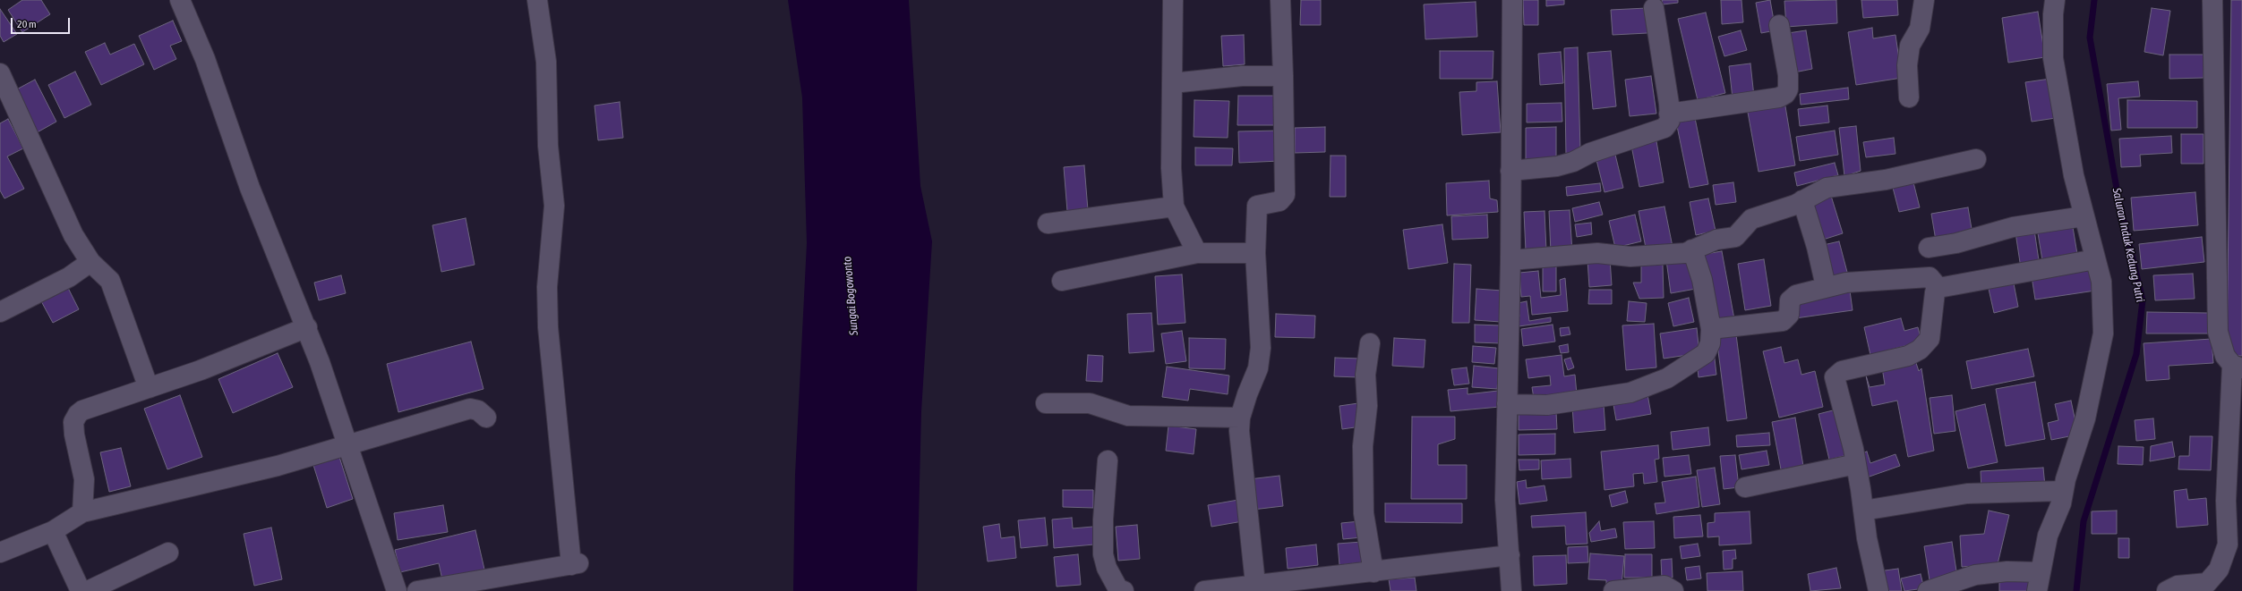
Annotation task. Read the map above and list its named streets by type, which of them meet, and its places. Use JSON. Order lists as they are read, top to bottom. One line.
{"water":["Saluran Induk Kedung Putri","Sungai Bogowonto"],"scale_bar":"20 m"}
